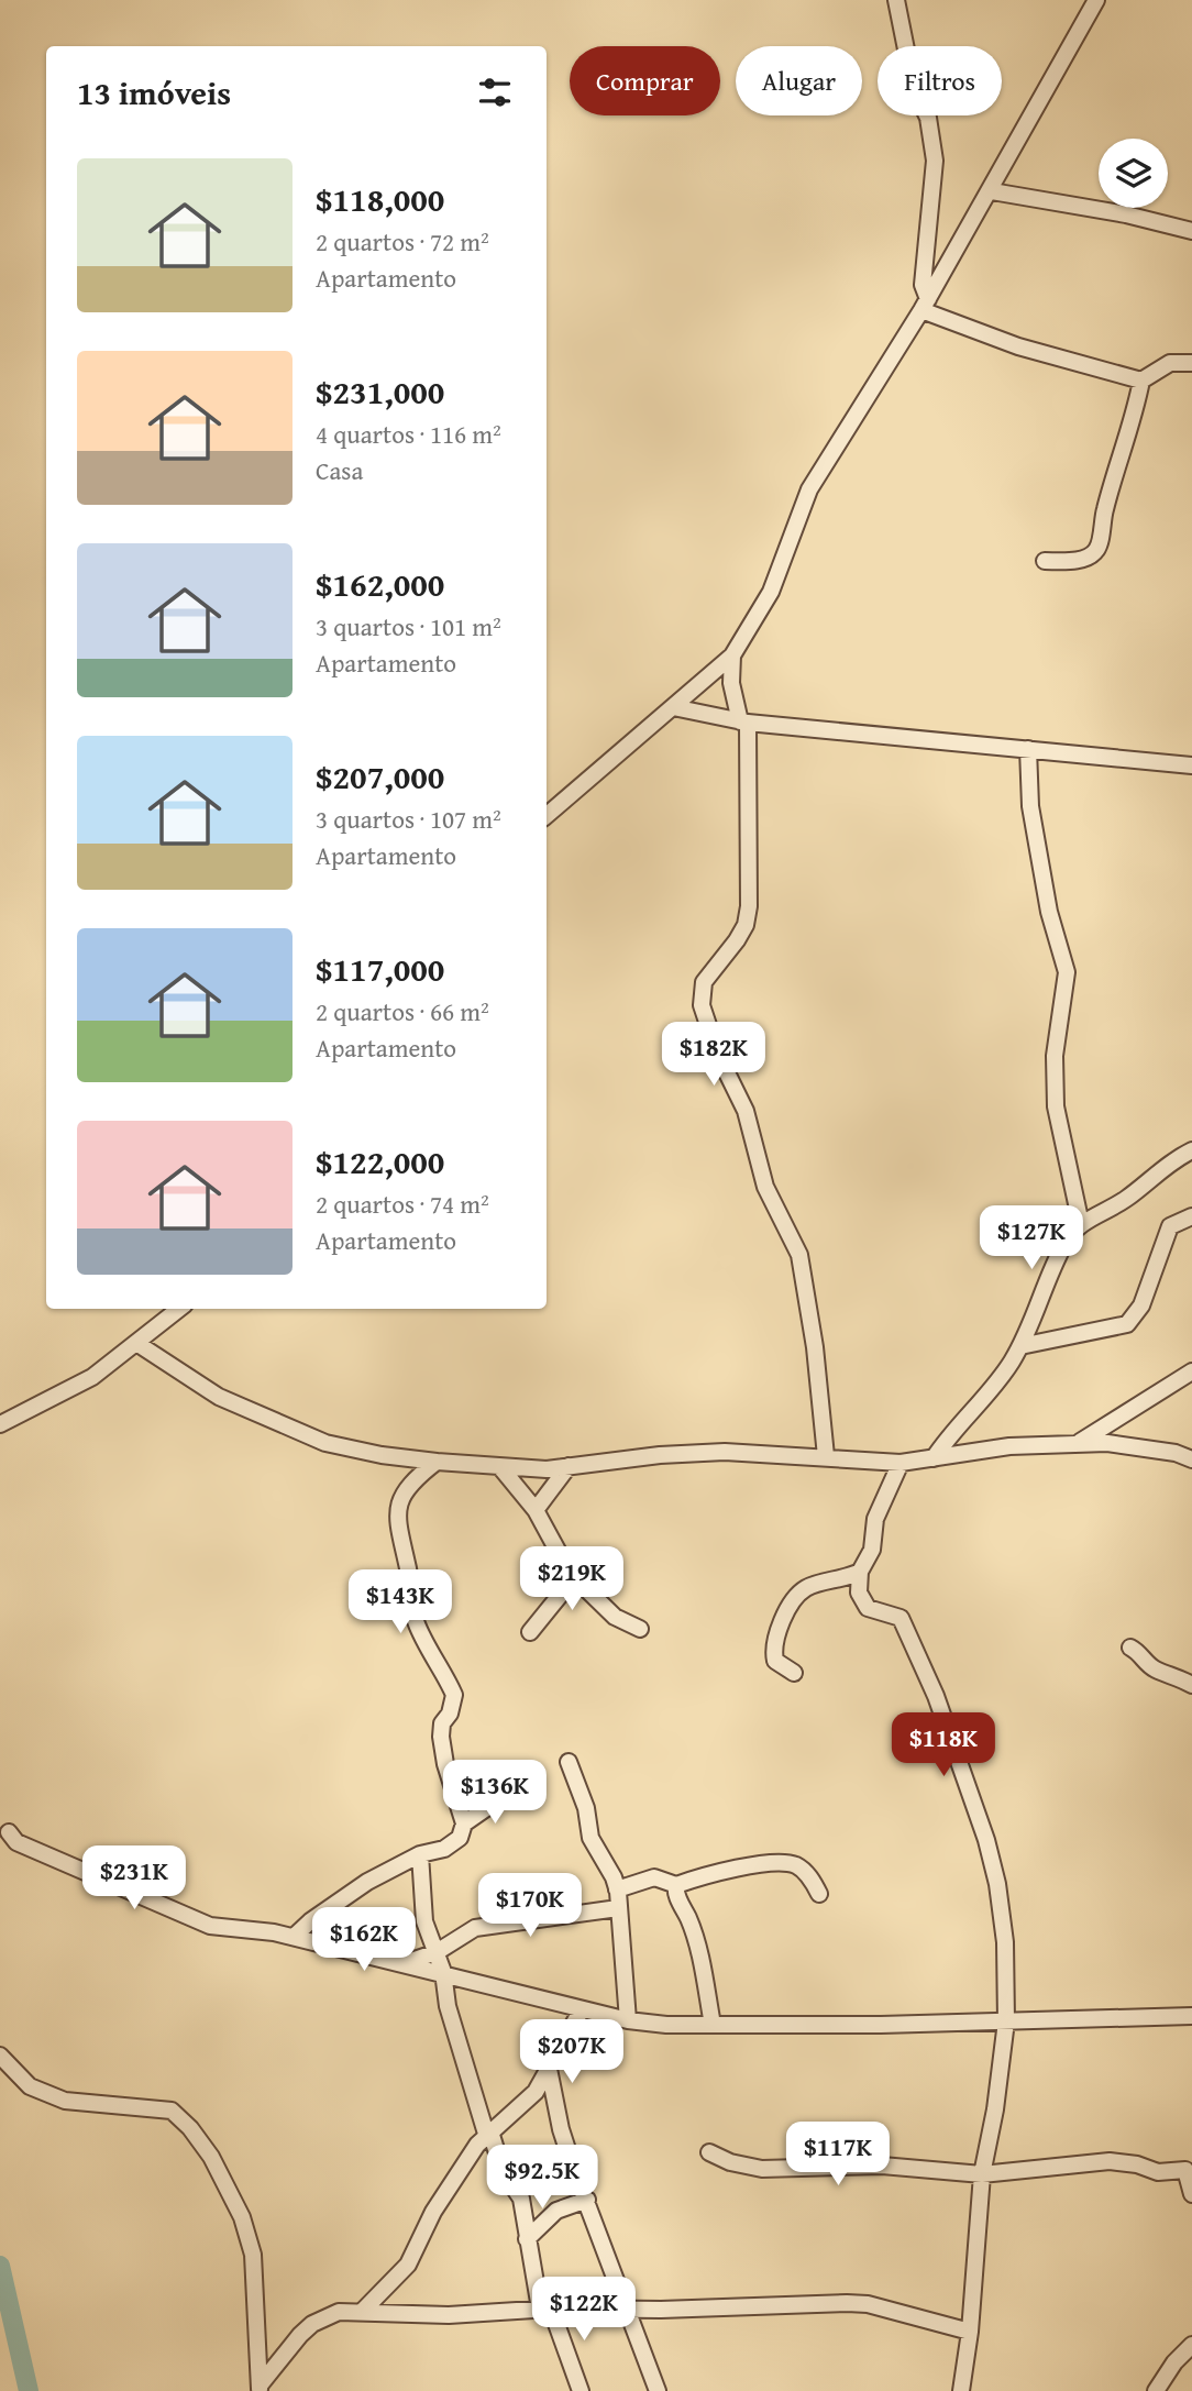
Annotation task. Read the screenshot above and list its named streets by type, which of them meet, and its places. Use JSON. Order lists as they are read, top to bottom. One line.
{"page":{"chip":["Comprar","Alugar","Filtros"],"heading":"13 imóveis","list":[{"name":"$118,000","note":"2 quartos · 72 m² · Apartamento"},{"name":"$231,000","note":"4 quartos · 116 m² · Casa"},{"name":"$162,000","note":"3 quartos · 101 m² · Apartamento"},{"name":"$207,000","note":"3 quartos · 107 m² · Apartamento"},{"name":"$117,000","note":"2 quartos · 66 m² · Apartamento"},{"name":"$122,000","note":"2 quartos · 74 m² · Apartamento"}],"price":["$182K","$127K","$219K","$143K","$118K","$136K","$231K","$170K","$162K","$207K","$117K","$92.5K","$122K"]}}
